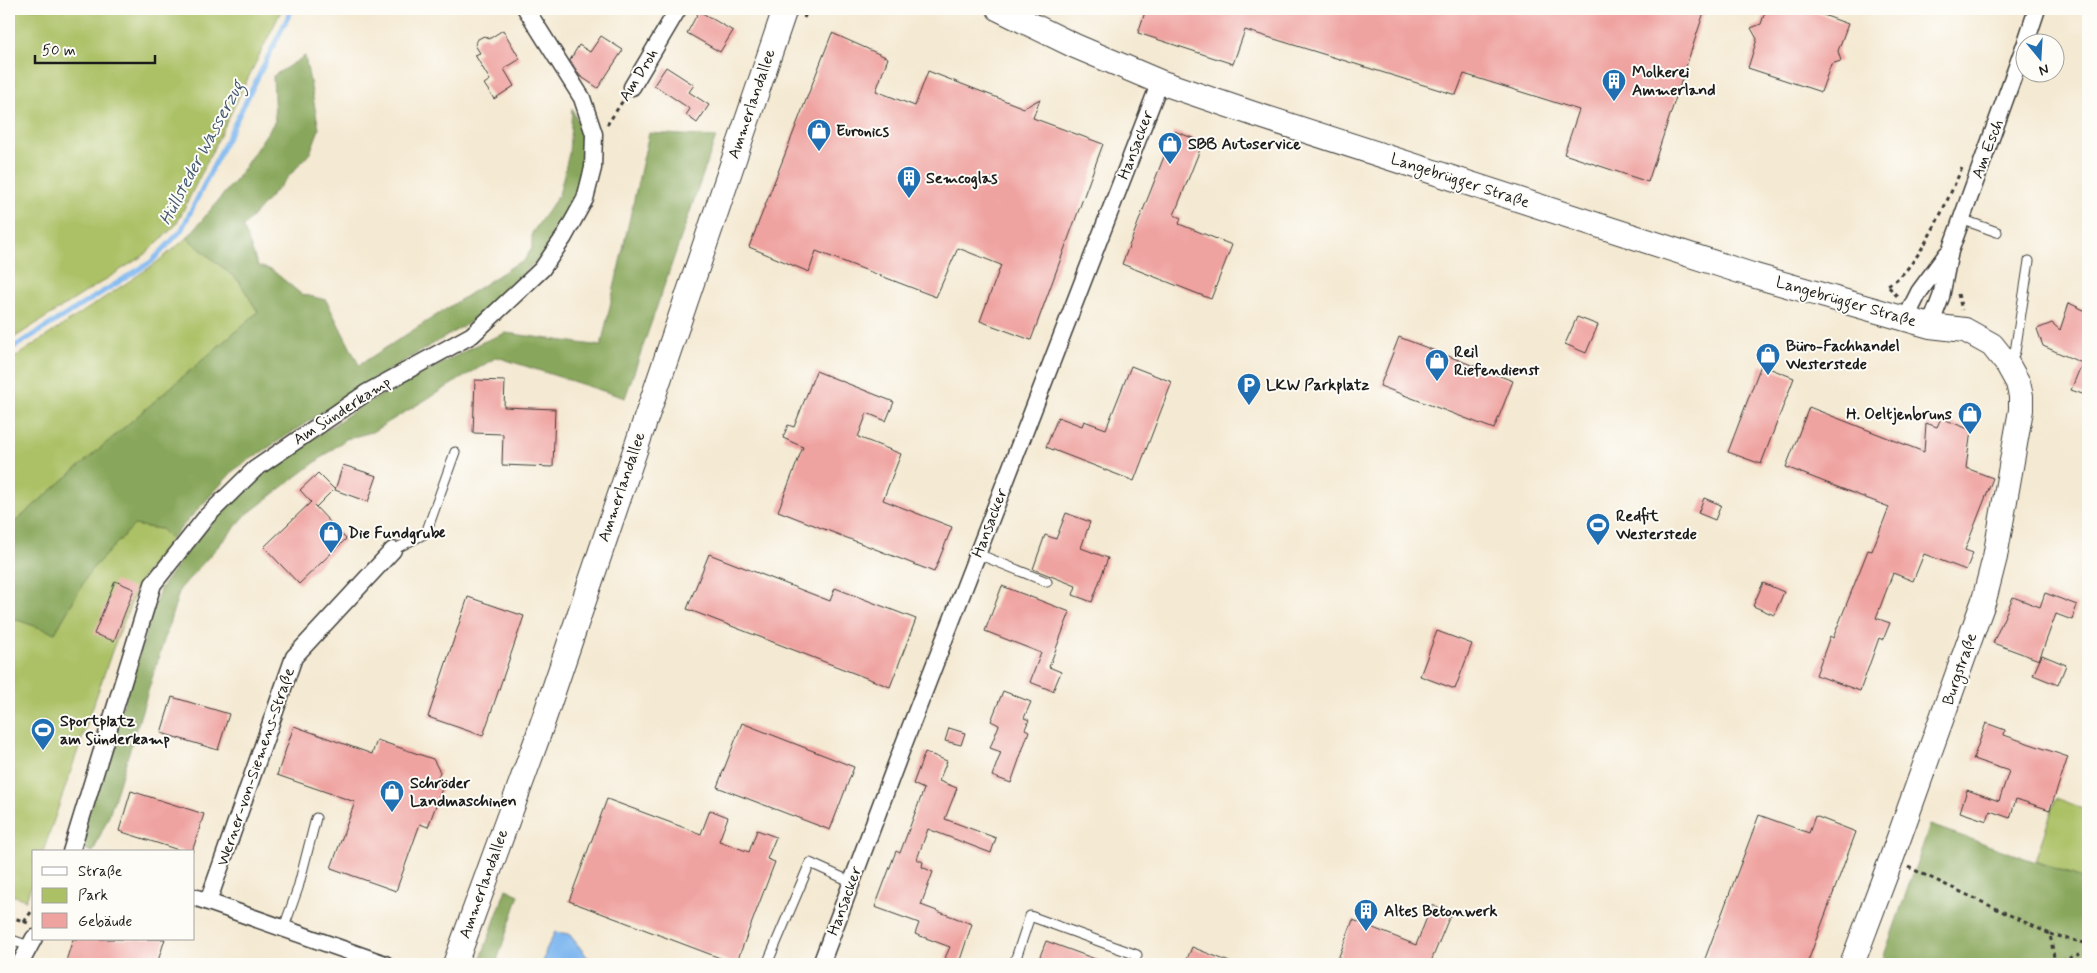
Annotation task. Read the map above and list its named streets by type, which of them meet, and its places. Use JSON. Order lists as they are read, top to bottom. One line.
{"streets":{"street":["Am Droh","Ammerlandallee","Hansacker","Am Esch","Langebrügger Straße","Am Sünderkamp","Burgstraße","Werner-von-Siemens-Straße"]},"crossings":[["Am Droh","Am Sünderkamp"],["Hansacker","Langebrügger Straße"],["Am Esch","Langebrügger Straße"]],"water":["Hüllsteder Wasserzug"],"places":{"building":["Molkerei Ammerland","Semcoglas","Altes Betonwerk"],"shop":["Euronics","SBB Autoservice","Büro-Fachhandel Westerstede","Reil Riefendienst","H. Oeltjenbruns","Die Fundgrube","Schröder Landmaschinen"],"parking":["LKW Parkplatz"],"sports":["Redfit Westerstede","Sportplatz am Sünderkamp"]},"legend":["Straße","Park","Gebäude"],"scale_bar":"50 m","north":"bottom"}
